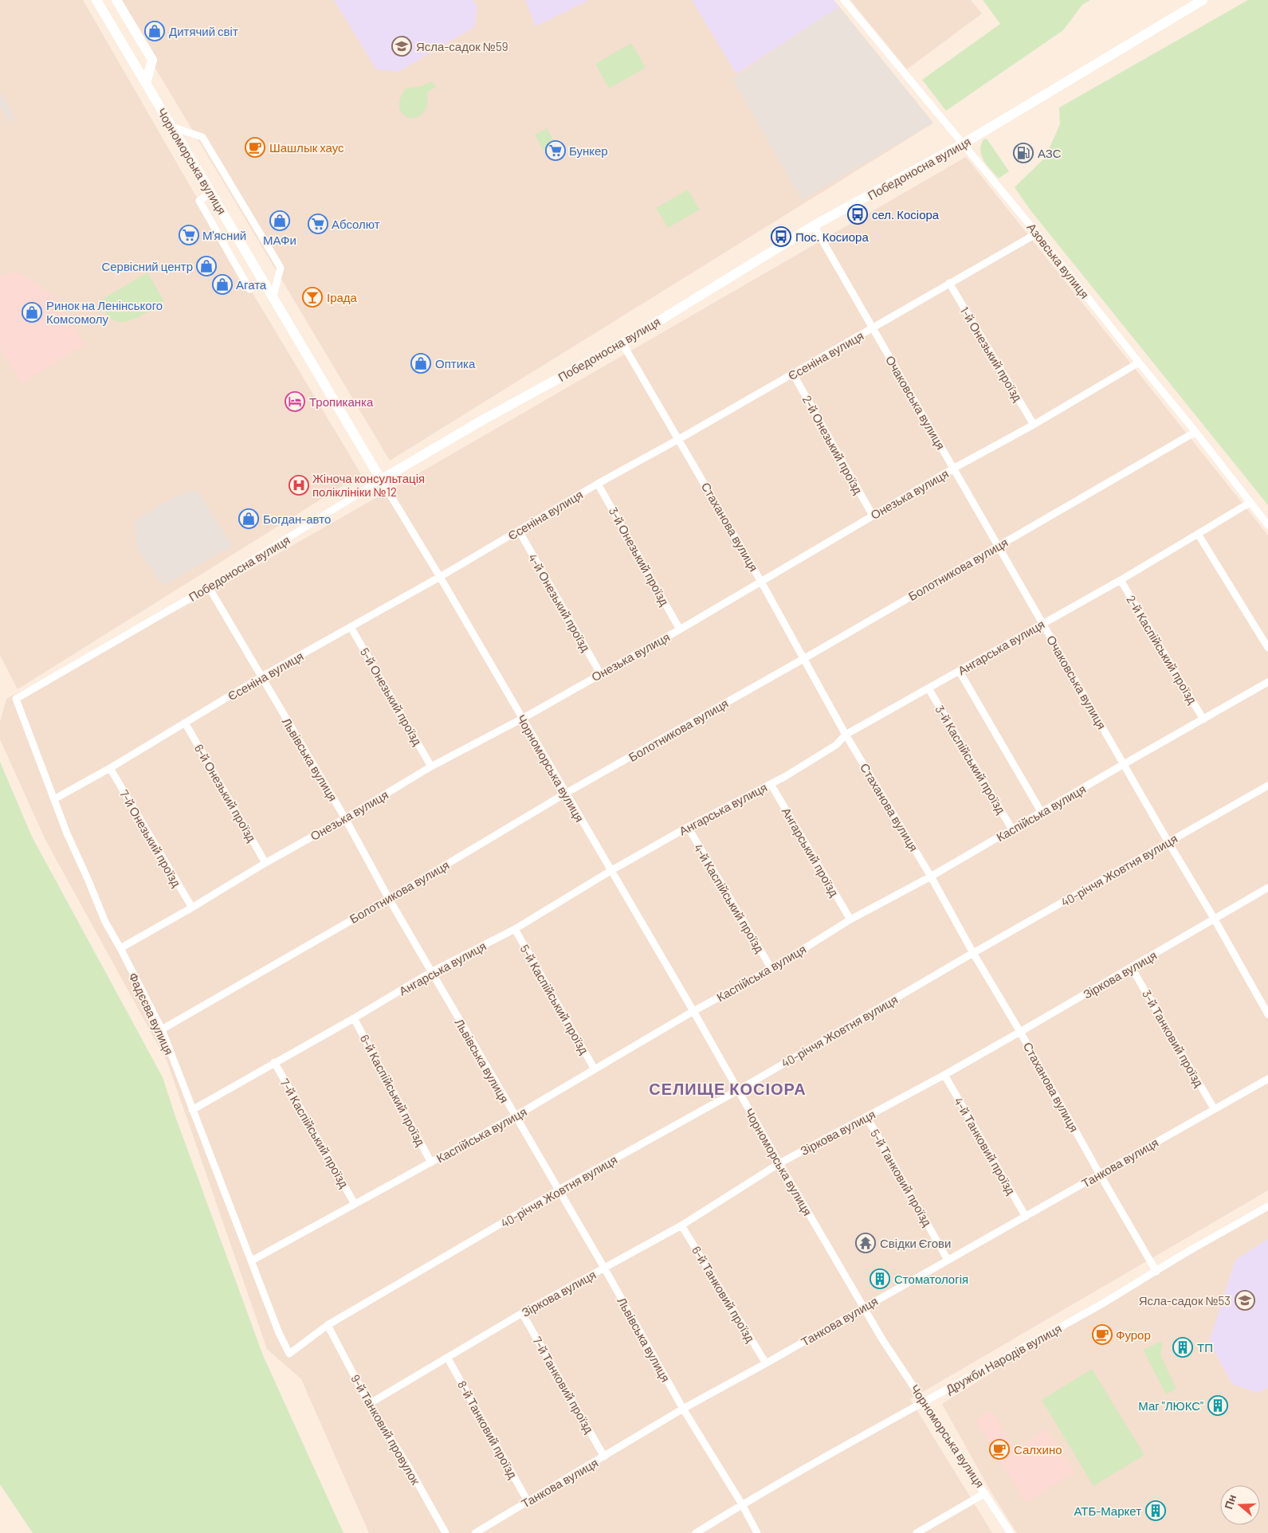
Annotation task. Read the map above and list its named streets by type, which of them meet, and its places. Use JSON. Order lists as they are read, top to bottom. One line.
{"streets":{"street":["Чорноморська вулиця","Победоносна вулиця","Азовська вулиця","1-й Онезький проїзд","Єсеніна вулиця","Очаковська вулиця","2-й Онезький проїзд","Онезька вулиця","Стаханова вулиця","3-й Онезький проїзд","Болотникова вулиця","4-й Онезький проїзд","Ангарська вулиця","2-й Каспійський проїзд","5-й Онезький проїзд","Львівська вулиця","3-й Каспійський проїзд","6-й Онезький проїзд","Каспійська вулиця","7-й Онезький проїзд","Ангарський проїзд","40-річчя Жовтня вулиця","4-й Каспійський проїзд","Зіркова вулиця","5-й Каспійський проїзд","Фадєєва вулиця","3-й Танковий проїзд","6-й Каспійський проїзд","7-й Каспійський проїзд","4-й Танковий проїзд","Танкова вулиця","5-й Танковий проїзд","6-й Танковий проїзд","Дружби Народів вулиця","7-й Танковий проїзд","9-й Танковий провулок","8-й Танковий проїзд"]},"crossings":[["Чорноморська вулиця","Победоносна вулиця"],["Чорноморська вулиця","Єсеніна вулиця"],["Чорноморська вулиця","Онезька вулиця"],["Чорноморська вулиця","Болотникова вулиця"],["Чорноморська вулиця","Ангарська вулиця"],["Чорноморська вулиця","Каспійська вулиця"],["Чорноморська вулиця","40-річчя Жовтня вулиця"],["Чорноморська вулиця","Зіркова вулиця"],["Чорноморська вулиця","Танкова вулиця"],["Чорноморська вулиця","Дружби Народів вулиця"],["Победоносна вулиця","Азовська вулиця"],["Победоносна вулиця","Очаковська вулиця"],["Победоносна вулиця","Стаханова вулиця"],["Победоносна вулиця","Львівська вулиця"],["Победоносна вулиця","Фадєєва вулиця"],["Азовська вулиця","Єсеніна вулиця"],["Азовська вулиця","Онезька вулиця"],["Азовська вулиця","Болотникова вулиця"],["Азовська вулиця","Ангарська вулиця"],["1-й Онезький проїзд","Єсеніна вулиця"],["1-й Онезький проїзд","Онезька вулиця"],["Єсеніна вулиця","Очаковська вулиця"],["Єсеніна вулиця","2-й Онезький проїзд"],["Єсеніна вулиця","Стаханова вулиця"],["Єсеніна вулиця","3-й Онезький проїзд"],["Єсеніна вулиця","4-й Онезький проїзд"],["Єсеніна вулиця","5-й Онезький проїзд"],["Єсеніна вулиця","Львівська вулиця"],["Єсеніна вулиця","6-й Онезький проїзд"],["Єсеніна вулиця","7-й Онезький проїзд"],["Єсеніна вулиця","Фадєєва вулиця"],["Очаковська вулиця","Онезька вулиця"],["Очаковська вулиця","Болотникова вулиця"],["Очаковська вулиця","Ангарська вулиця"],["Очаковська вулиця","Каспійська вулиця"],["Очаковська вулиця","40-річчя Жовтня вулиця"],["Очаковська вулиця","Зіркова вулиця"],["2-й Онезький проїзд","Онезька вулиця"],["Онезька вулиця","Стаханова вулиця"],["Онезька вулиця","3-й Онезький проїзд"],["Онезька вулиця","4-й Онезький проїзд"],["Онезька вулиця","5-й Онезький проїзд"],["Онезька вулиця","Львівська вулиця"],["Онезька вулиця","6-й Онезький проїзд"],["Онезька вулиця","7-й Онезький проїзд"],["Онезька вулиця","Фадєєва вулиця"],["Стаханова вулиця","Болотникова вулиця"],["Стаханова вулиця","Ангарська вулиця"],["Стаханова вулиця","Каспійська вулиця"],["Стаханова вулиця","40-річчя Жовтня вулиця"],["Стаханова вулиця","Зіркова вулиця"],["Стаханова вулиця","Танкова вулиця"],["Стаханова вулиця","Дружби Народів вулиця"],["Болотникова вулиця","Львівська вулиця"],["Болотникова вулиця","Фадєєва вулиця"],["Ангарська вулиця","2-й Каспійський проїзд"],["Ангарська вулиця","Львівська вулиця"],["Ангарська вулиця","3-й Каспійський проїзд"],["Ангарська вулиця","Ангарський проїзд"],["Ангарська вулиця","4-й Каспійський проїзд"],["Ангарська вулиця","5-й Каспійський проїзд"],["Ангарська вулиця","Фадєєва вулиця"],["Ангарська вулиця","6-й Каспійський проїзд"],["Ангарська вулиця","7-й Каспійський проїзд"],["2-й Каспійський проїзд","Каспійська вулиця"],["Львівська вулиця","Каспійська вулиця"],["Львівська вулиця","40-річчя Жовтня вулиця"],["Львівська вулиця","Зіркова вулиця"],["Львівська вулиця","Танкова вулиця"],["Львівська вулиця","Дружби Народів вулиця"],["3-й Каспійський проїзд","Каспійська вулиця"],["Каспійська вулиця","Ангарський проїзд"],["Каспійська вулиця","4-й Каспійський проїзд"],["Каспійська вулиця","5-й Каспійський проїзд"],["Каспійська вулиця","Фадєєва вулиця"],["Каспійська вулиця","6-й Каспійський проїзд"],["Каспійська вулиця","7-й Каспійський проїзд"],["40-річчя Жовтня вулиця","Фадєєва вулиця"],["40-річчя Жовтня вулиця","9-й Танковий провулок"],["Зіркова вулиця","3-й Танковий проїзд"],["Зіркова вулиця","4-й Танковий проїзд"],["Зіркова вулиця","5-й Танковий проїзд"],["Зіркова вулиця","6-й Танковий проїзд"],["Зіркова вулиця","7-й Танковий проїзд"],["Зіркова вулиця","9-й Танковий провулок"],["Зіркова вулиця","8-й Танковий проїзд"],["3-й Танковий проїзд","Танкова вулиця"],["4-й Танковий проїзд","Танкова вулиця"],["Танкова вулиця","5-й Танковий проїзд"],["Танкова вулиця","6-й Танковий проїзд"],["Танкова вулиця","7-й Танковий проїзд"],["Танкова вулиця","8-й Танковий проїзд"]],"districts":["СЕЛИЩЕ КОСІОРА"],"places":{"shop":["Дитячий світ","МАФи","Сервісний центр","Агата","Ринок на Ленінського Комсомолу","Оптика","Богдан-авто"],"school or university":["Ясла-садок №59","Ясла-садок №53"],"cafe":["Шашлык хаус","Фурор","Салхино"],"supermarket":["Бункер","Абсолют","М'ясний"],"fuel station":["АЗС"],"bus stop":["сел. Косіора","Пос. Косиора"],"bar":["Ірада"],"hotel":["Тропиканка"],"hospital":["Жіноча консультація поліклініки №12"],"temple":["Свідки Єгови"],"building":["Стоматологія","ТП","Маг \"ЛЮКС\"","АТБ-Маркет"]},"north":"left"}
